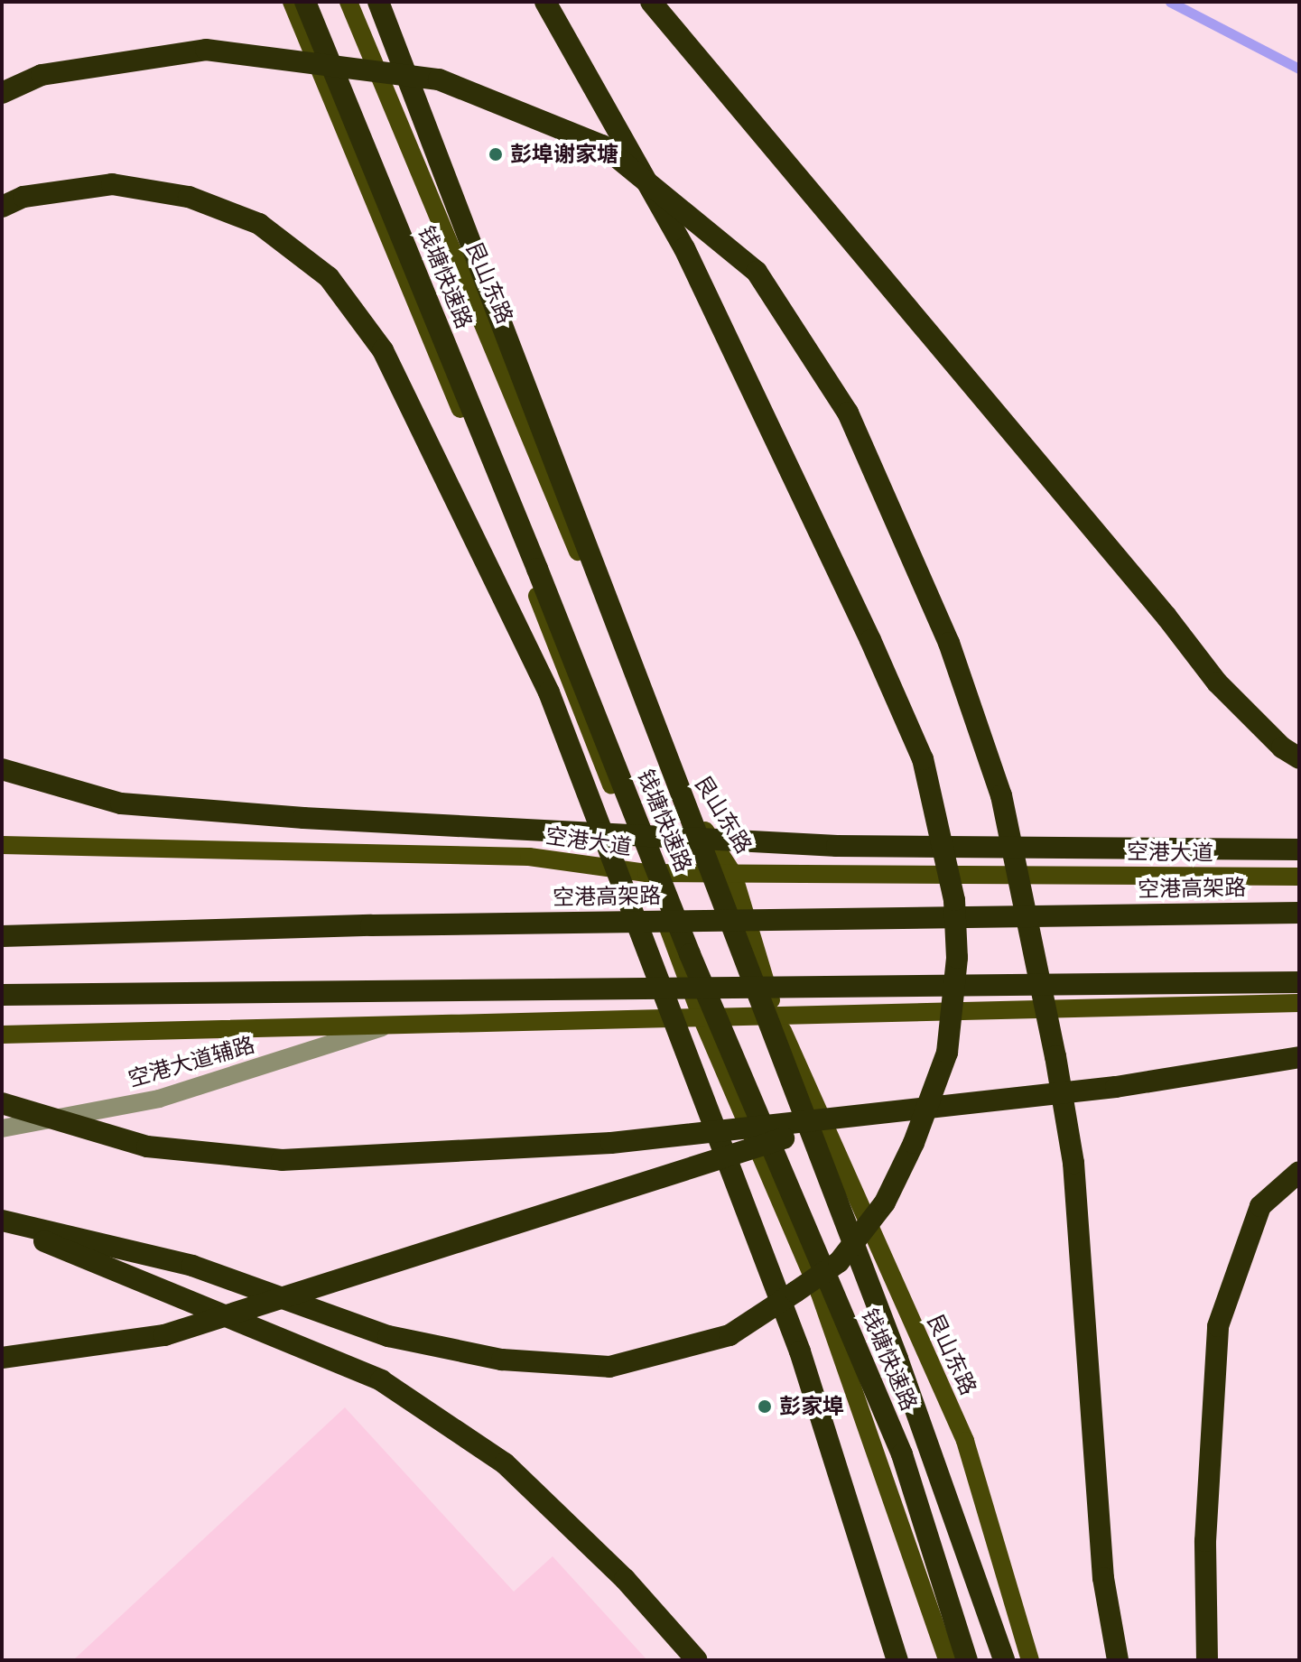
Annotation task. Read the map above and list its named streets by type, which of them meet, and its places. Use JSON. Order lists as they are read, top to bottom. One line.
{"streets":{"highway":["钱塘快速路","空港高架路"],"main road":["艮山东路","空港大道"],"street":["空港大道辅路"]},"crossings":[["艮山东路","空港大道"]],"places":["彭埠谢家塘","彭家埠"]}
